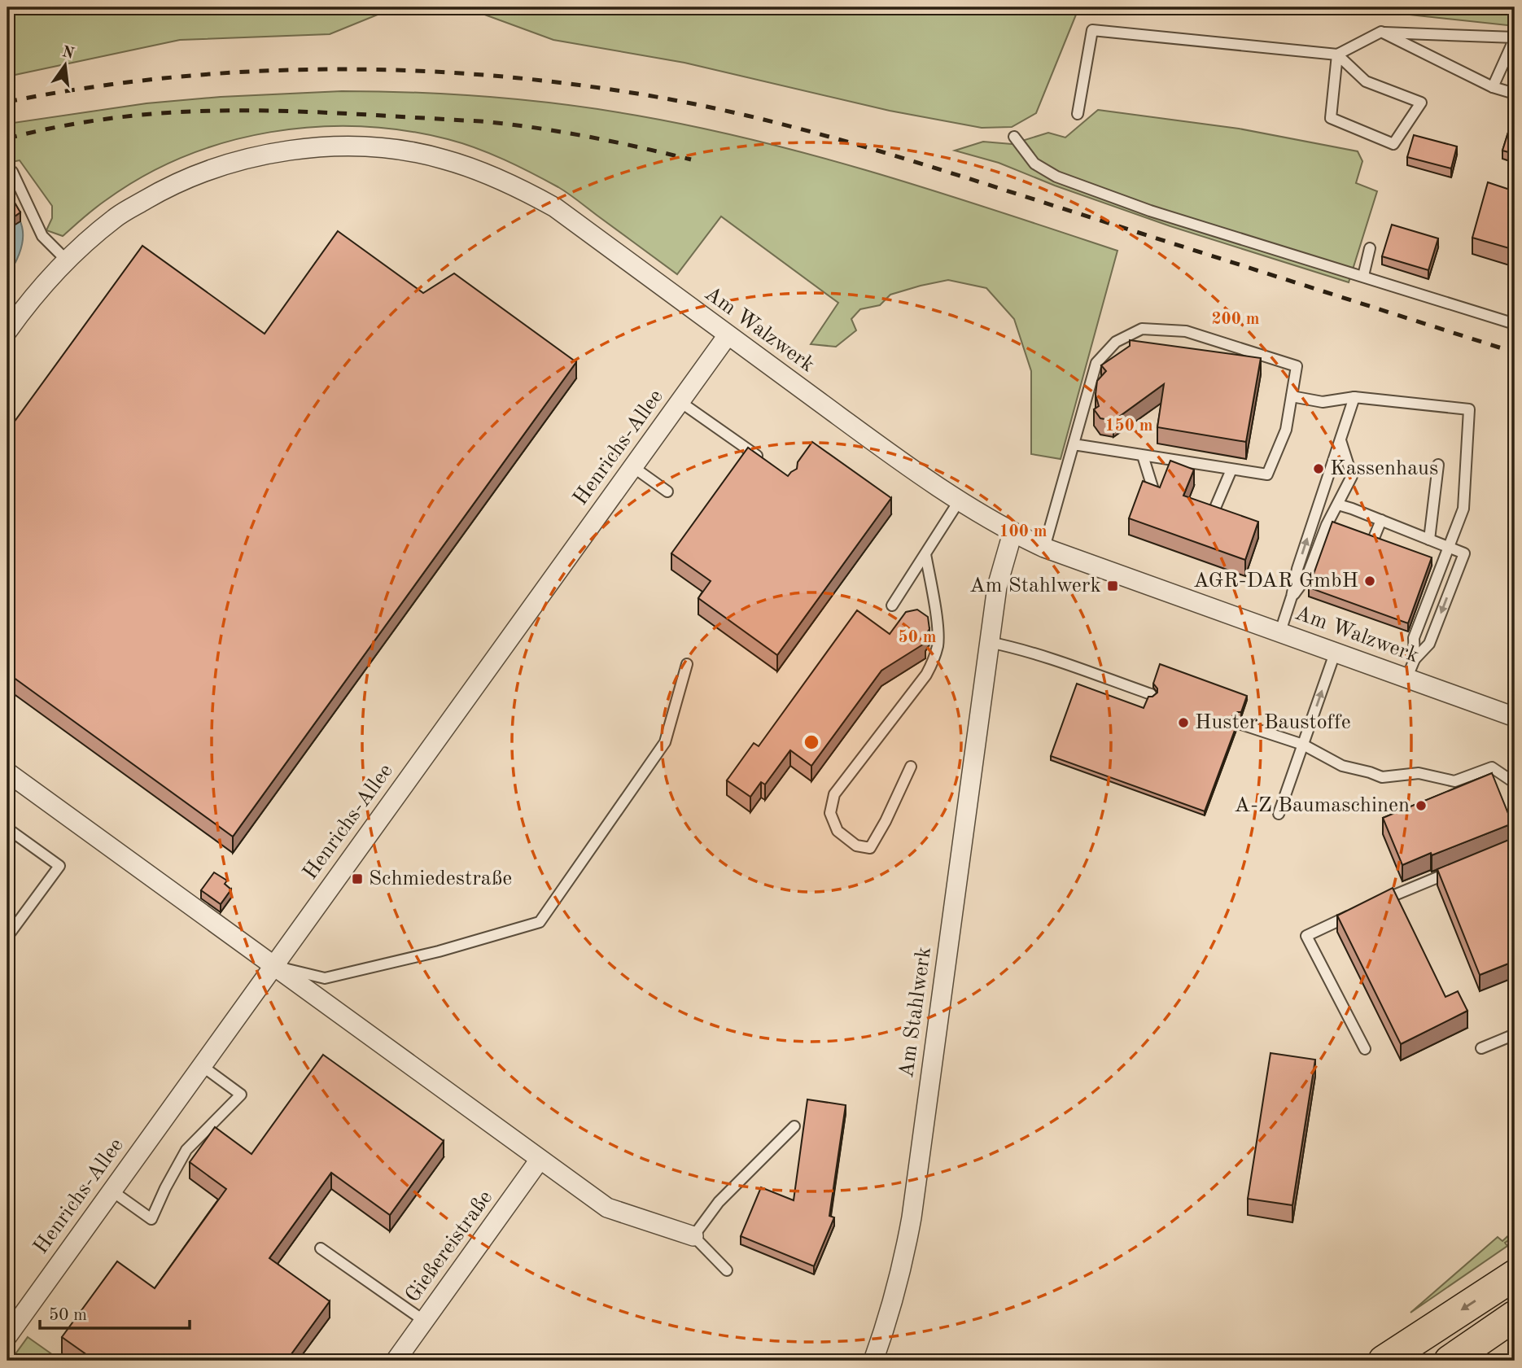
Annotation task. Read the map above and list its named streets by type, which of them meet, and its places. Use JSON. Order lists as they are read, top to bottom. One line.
{"streets":{"street":["Am Walzwerk","Henrichs-Allee","Am Stahlwerk","Gießereistraße"]},"crossings":[["Am Walzwerk","Henrichs-Allee"],["Am Walzwerk","Am Stahlwerk"]],"places":{"other":["Kassenhaus","AGR-DAR GmbH","Huster Baustoffe","A-Z Baumaschinen"],"transit":["Am Stahlwerk","Schmiedestraße"]},"scale_bar":"50 m","north":"top","rings":["200 m","150 m","100 m","50 m"]}
